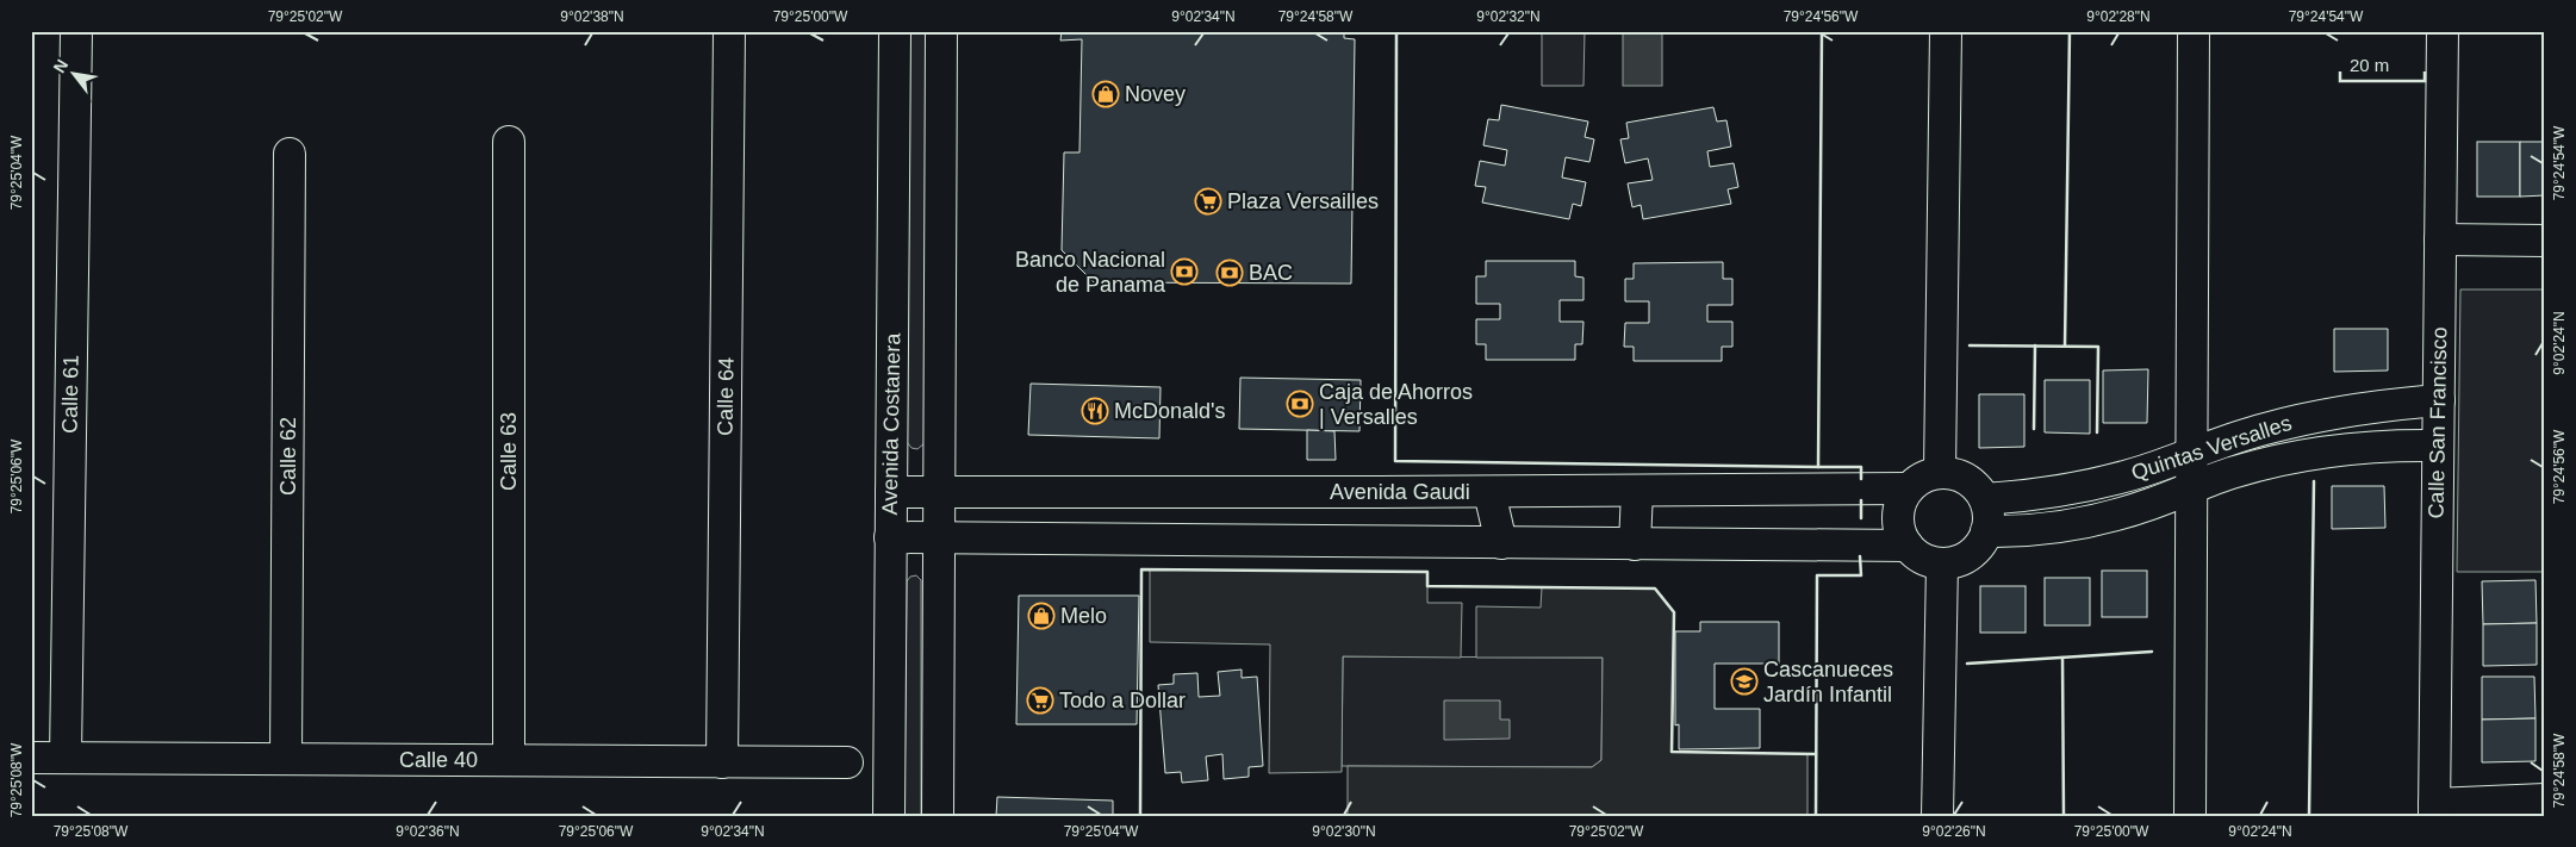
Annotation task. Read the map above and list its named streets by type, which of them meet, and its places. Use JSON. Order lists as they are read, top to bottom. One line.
{"streets":{"street":["Calle 61","Calle 64","Calle San Francisco","Avenida Costanera","Quintas Versalles","Calle 63","Calle 62","Avenida Gaudi","Calle 40"]},"crossings":[["Calle 61","Calle 40"],["Calle 64","Calle 40"],["Calle San Francisco","Quintas Versalles"],["Avenida Costanera","Avenida Gaudi"],["Quintas Versalles","Avenida Gaudi"],["Calle 63","Calle 40"],["Calle 62","Calle 40"]],"places":{"shop":["Novey","Melo"],"supermarket":["Plaza Versailles","Todo a Dollar"],"bank":["Banco Nacional de Panama","BAC","Caja de Ahorros | Versalles"],"restaurant":["McDonald's"],"school or university":["Cascanueces Jardín Infantil"]},"scale_bar":"20 m","north":"top left","coordinates":["79°25'02\"W","9°02'38\"N","79°25'00\"W","9°02'34\"N","79°24'58\"W","9°02'32\"N","79°24'56\"W","9°02'28\"N","79°24'54\"W","79°25'04\"W","9°02'24\"N","79°25'06\"W","79°25'08\"W","9°02'36\"N","9°02'30\"N","9°02'26\"N"]}
